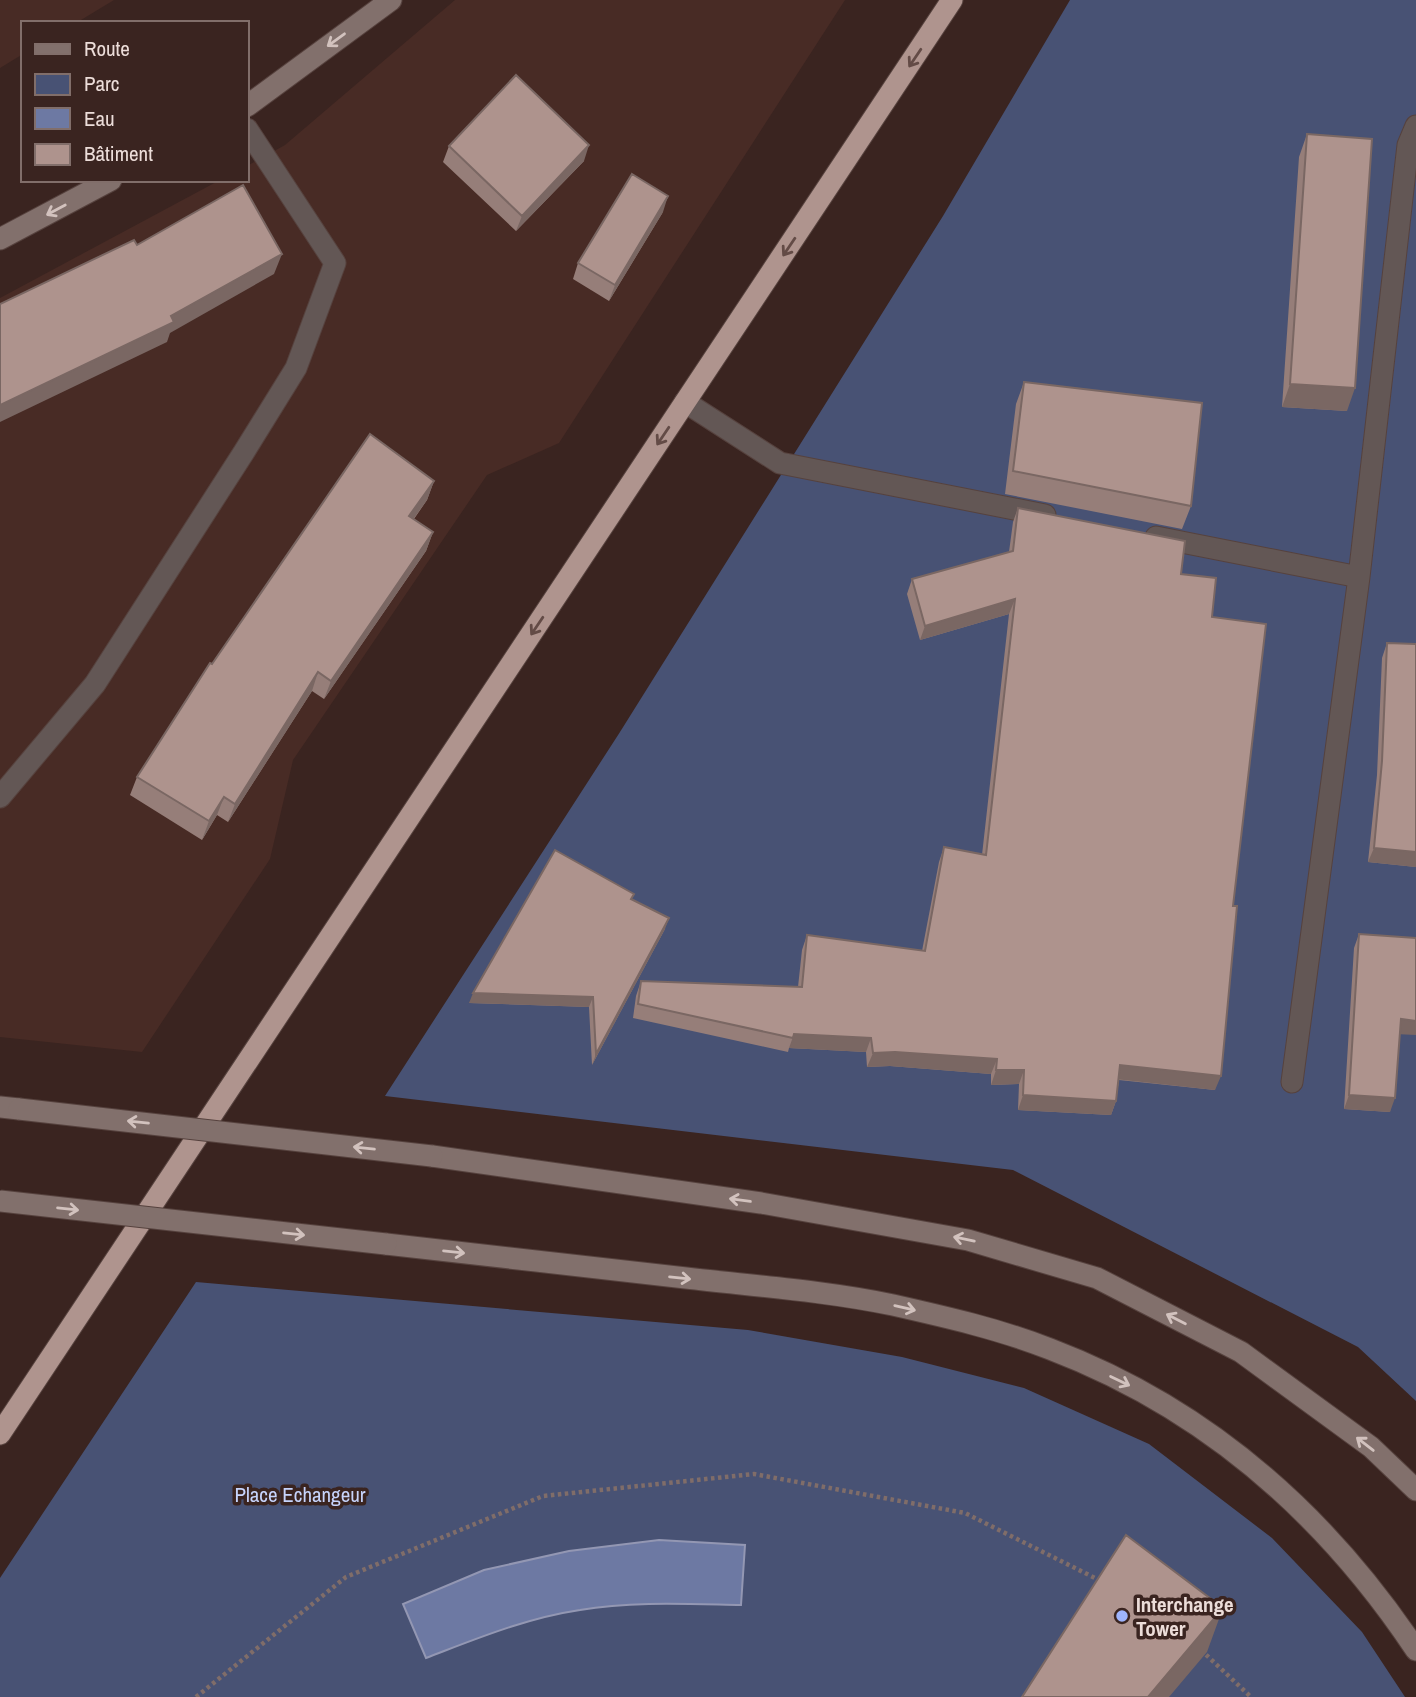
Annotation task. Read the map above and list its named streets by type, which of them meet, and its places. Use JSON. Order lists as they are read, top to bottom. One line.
{"parks":["Place Echangeur"],"places":["Interchange Tower"],"legend":["Route","Parc","Eau","Bâtiment"]}
